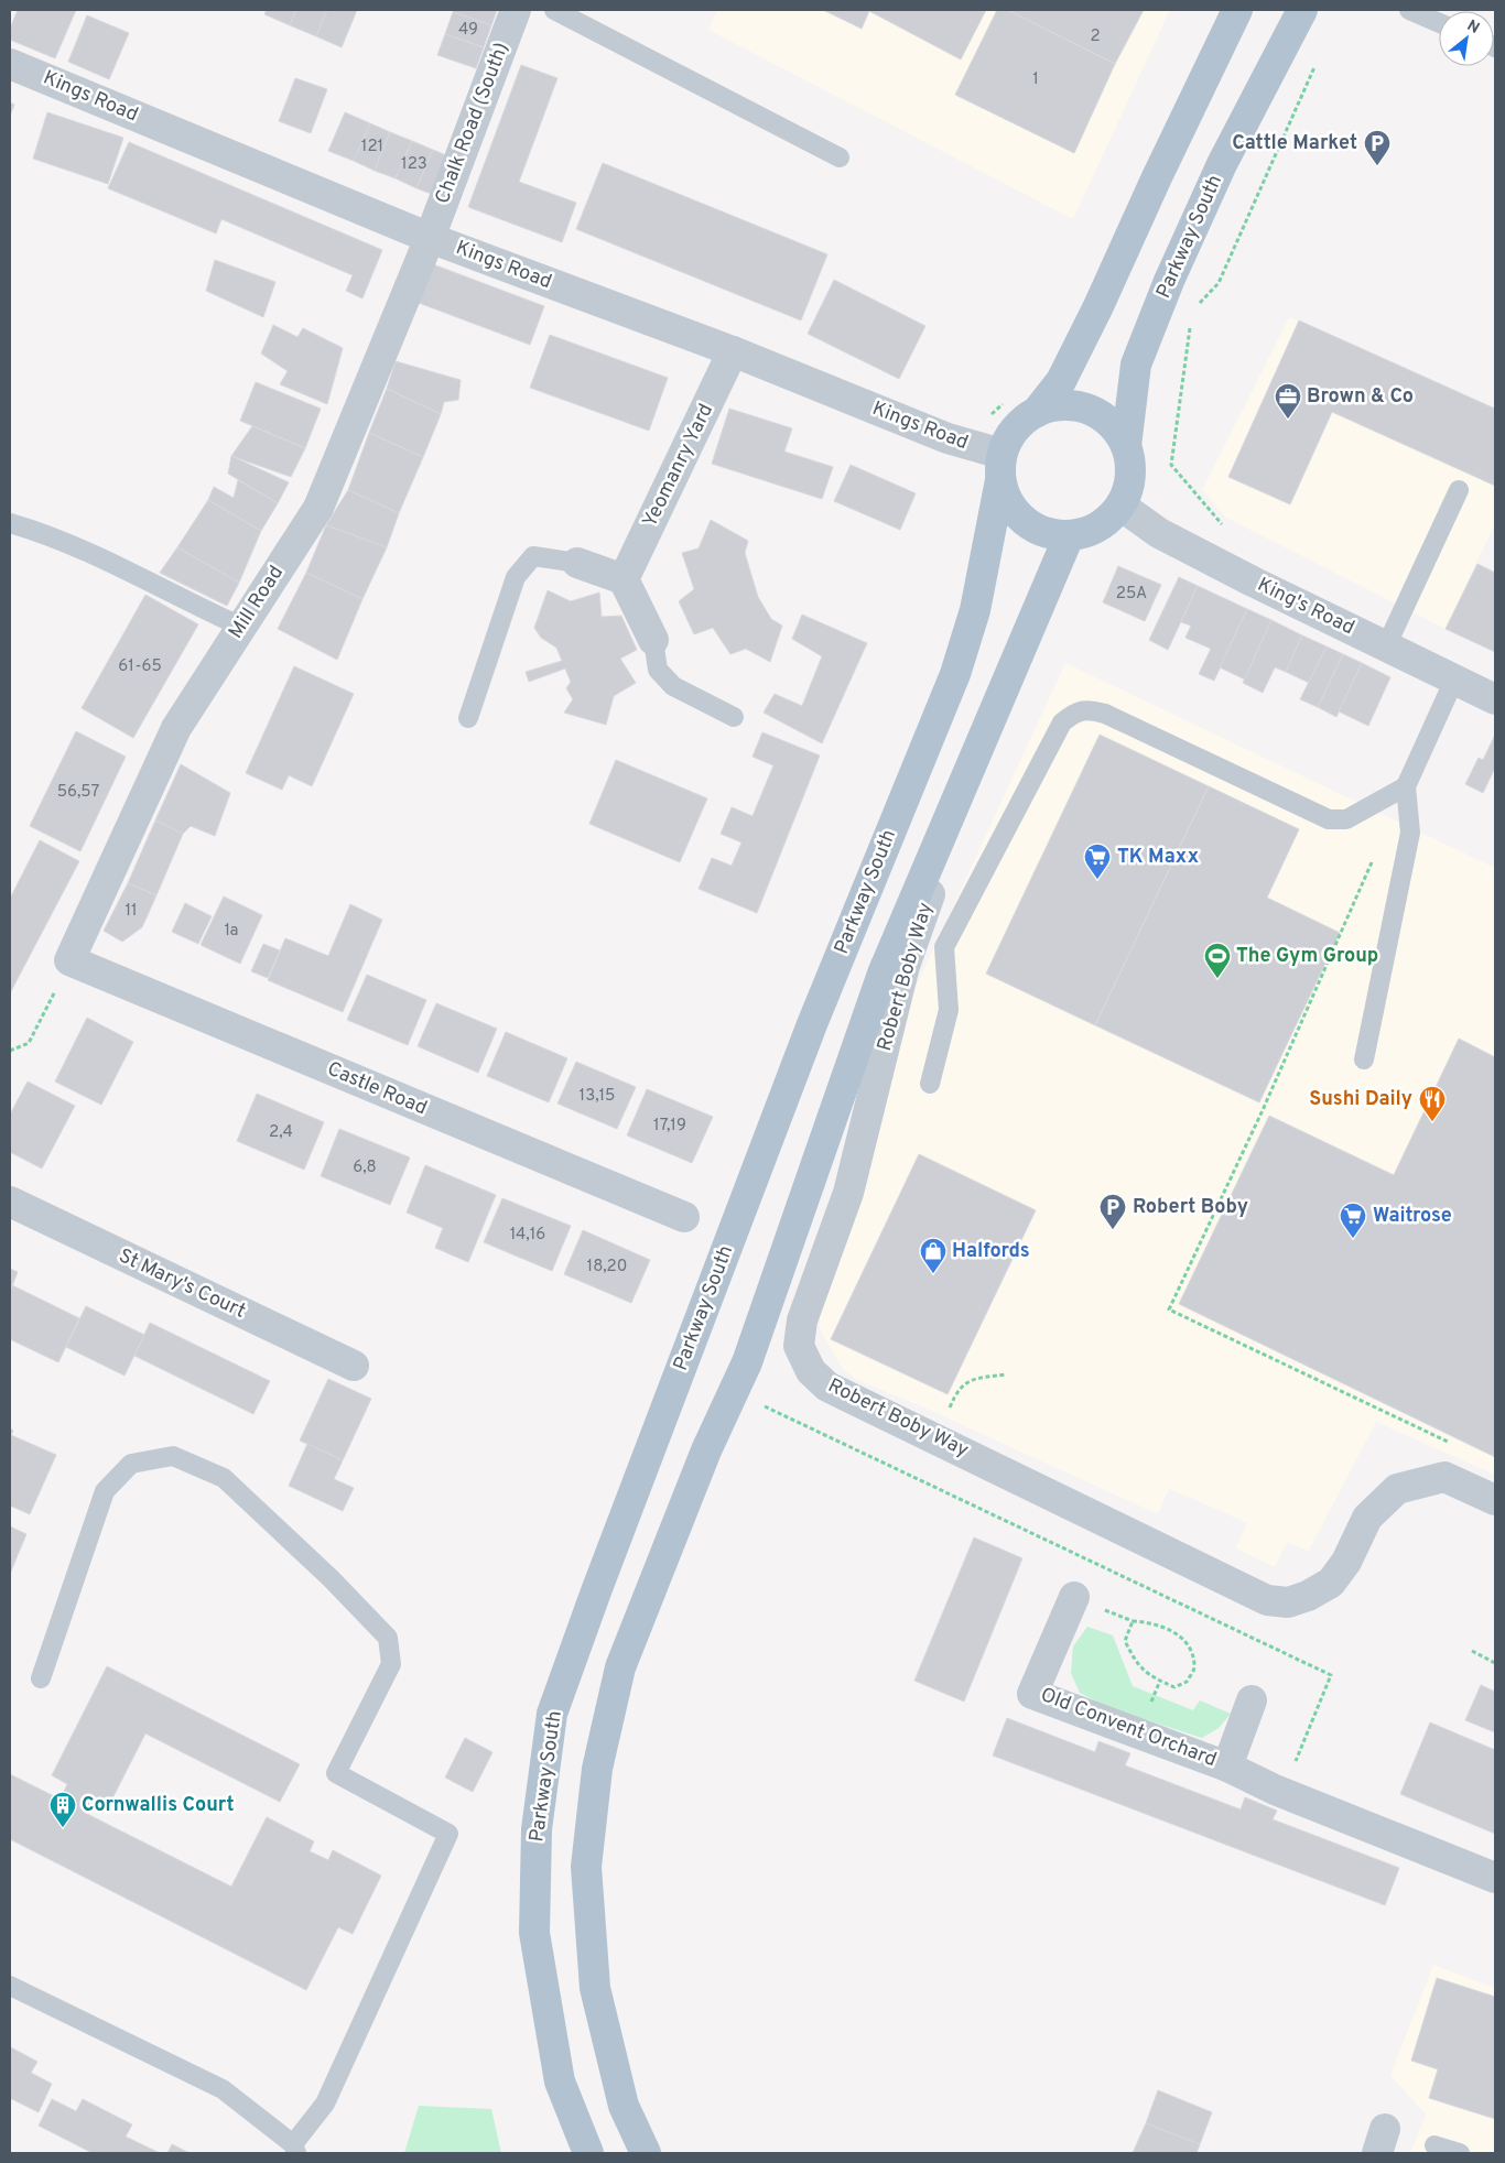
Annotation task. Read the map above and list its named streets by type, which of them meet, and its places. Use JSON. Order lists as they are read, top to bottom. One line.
{"streets":{"main road":["Parkway South"],"street":["Kings Road","Chalk Road (South)","Yeomanry Yard","Mill Road","King's Road","Robert Boby Way","Castle Road","St Mary's Court","Old Convent Orchard"]},"crossings":[["Kings Road","Chalk Road (South)"],["Kings Road","Parkway South"],["Kings Road","Yeomanry Yard"],["Kings Road","Mill Road"],["Kings Road","King's Road"],["Chalk Road (South)","Mill Road"],["Parkway South","King's Road"],["Mill Road","Castle Road"]],"places":{"parking":["Cattle Market","Robert Boby"],"office":["Brown & Co"],"supermarket":["TK Maxx","Waitrose"],"sports":["The Gym Group"],"restaurant":["Sushi Daily"],"shop":["Halfords"],"building":["Cornwallis Court"]},"house_numbers":["49","2","1","121","123","25A","61-65","56,57","11","1a","13,15","17,19","2,4","6,8","14,16","18,20"],"north":"top right"}
